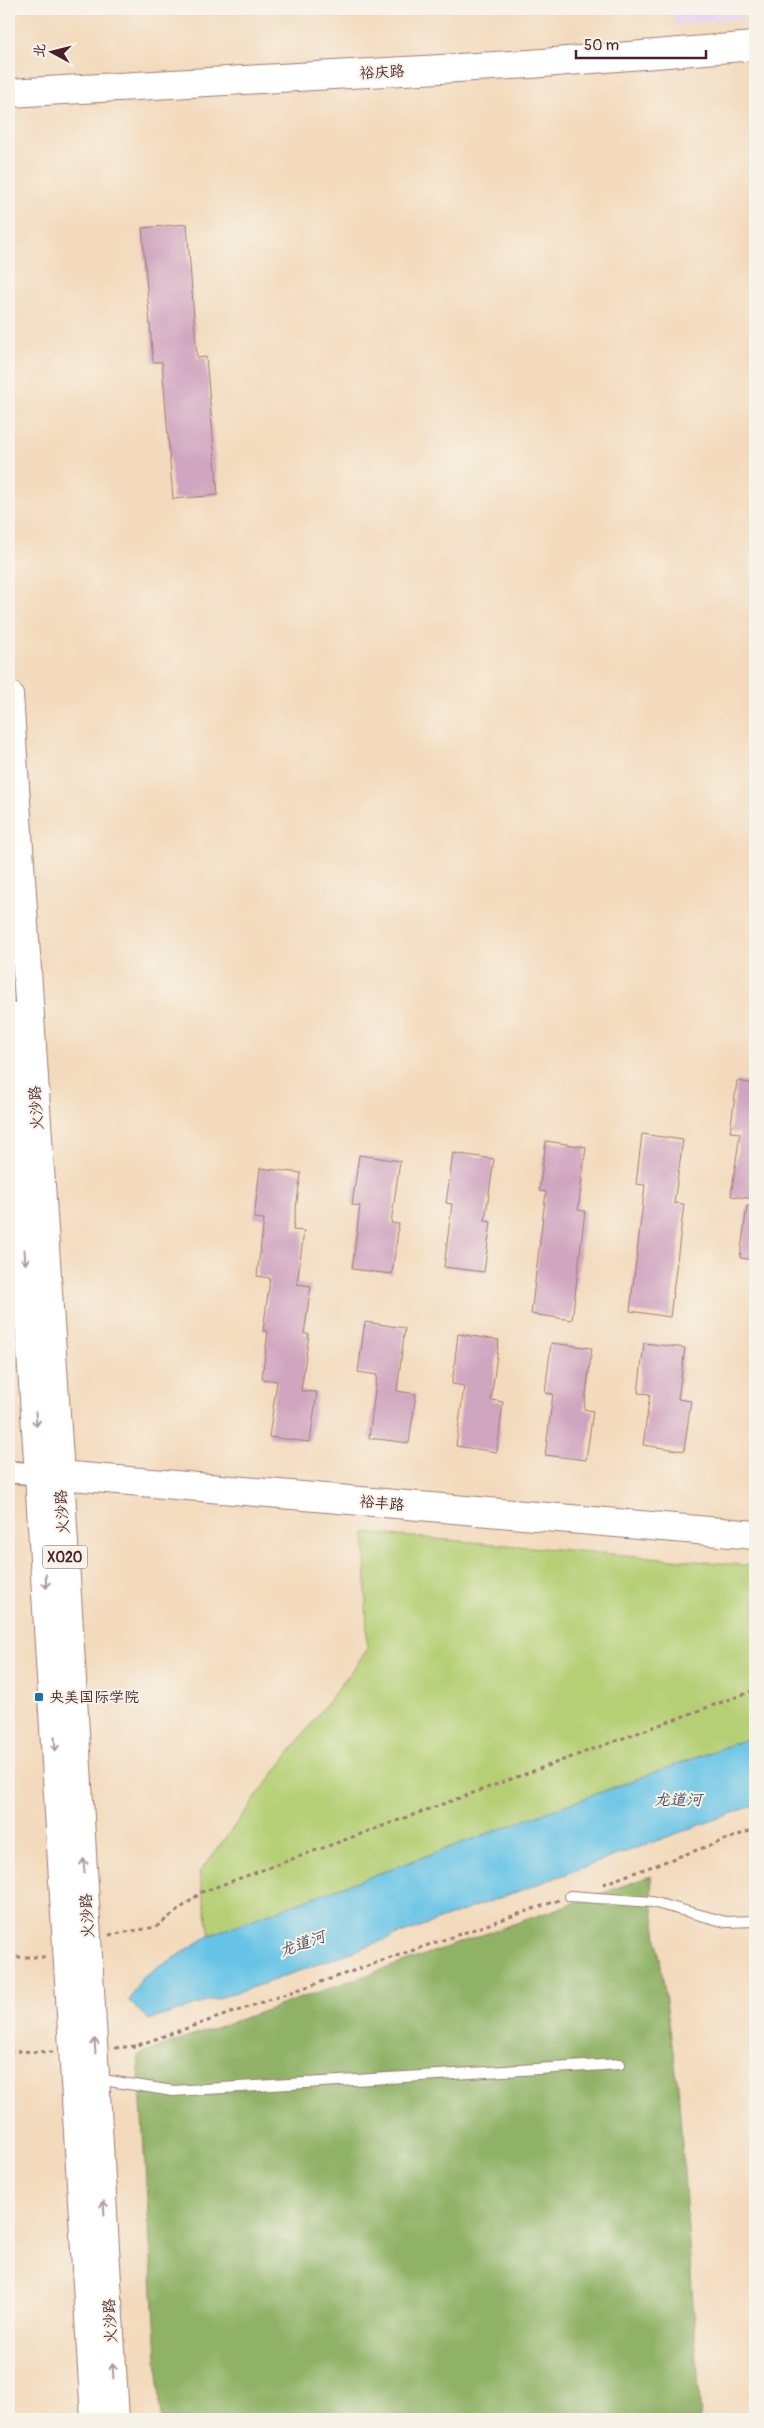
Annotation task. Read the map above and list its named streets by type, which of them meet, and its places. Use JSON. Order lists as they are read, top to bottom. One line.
{"streets":{"main road":["裕庆路","火沙路","裕丰路","X020"]},"crossings":[["火沙路","裕丰路"]],"water":["龙道河"],"places":{"transit":["央美国际学院"]},"scale_bar":"50 m","north":"left"}
